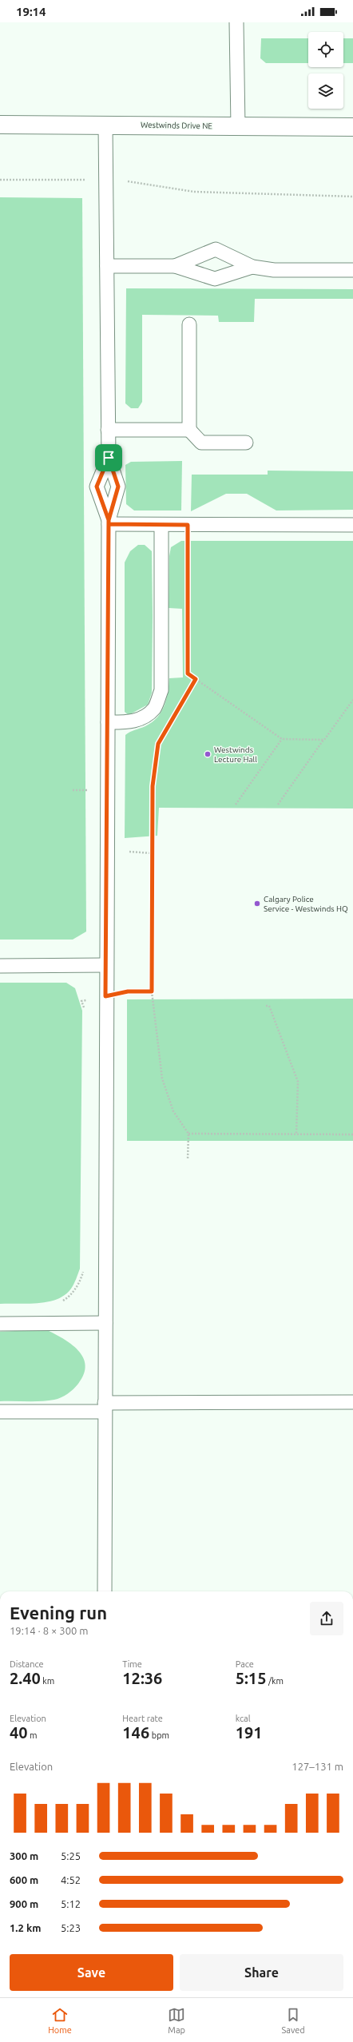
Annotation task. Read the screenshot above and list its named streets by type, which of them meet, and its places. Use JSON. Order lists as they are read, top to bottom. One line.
{"streets":{"street":["Westwinds Drive NE"]},"places":["Westwinds Lecture Hall","Calgary Police Service - Westwinds HQ"],"page":{"status":"19:14","heading":["Evening run","19:14 · 8 × 300 m"],"stats":[["Distance","2.40 km"],["Time","12:36"],["Pace","5:15 /km"],["Elevation","40 m"],["Heart rate","146 bpm"],["kcal","191"]],"chart":["Elevation","127–131 m"],"list":[{"name":"300 m","note":"5:25"},{"name":"600 m","note":"4:52"},{"name":"900 m","note":"5:12"},{"name":"1.2 km","note":"5:23"}],"buttons":["Save","Share"],"tabs":["Home","Map","Saved"]}}
